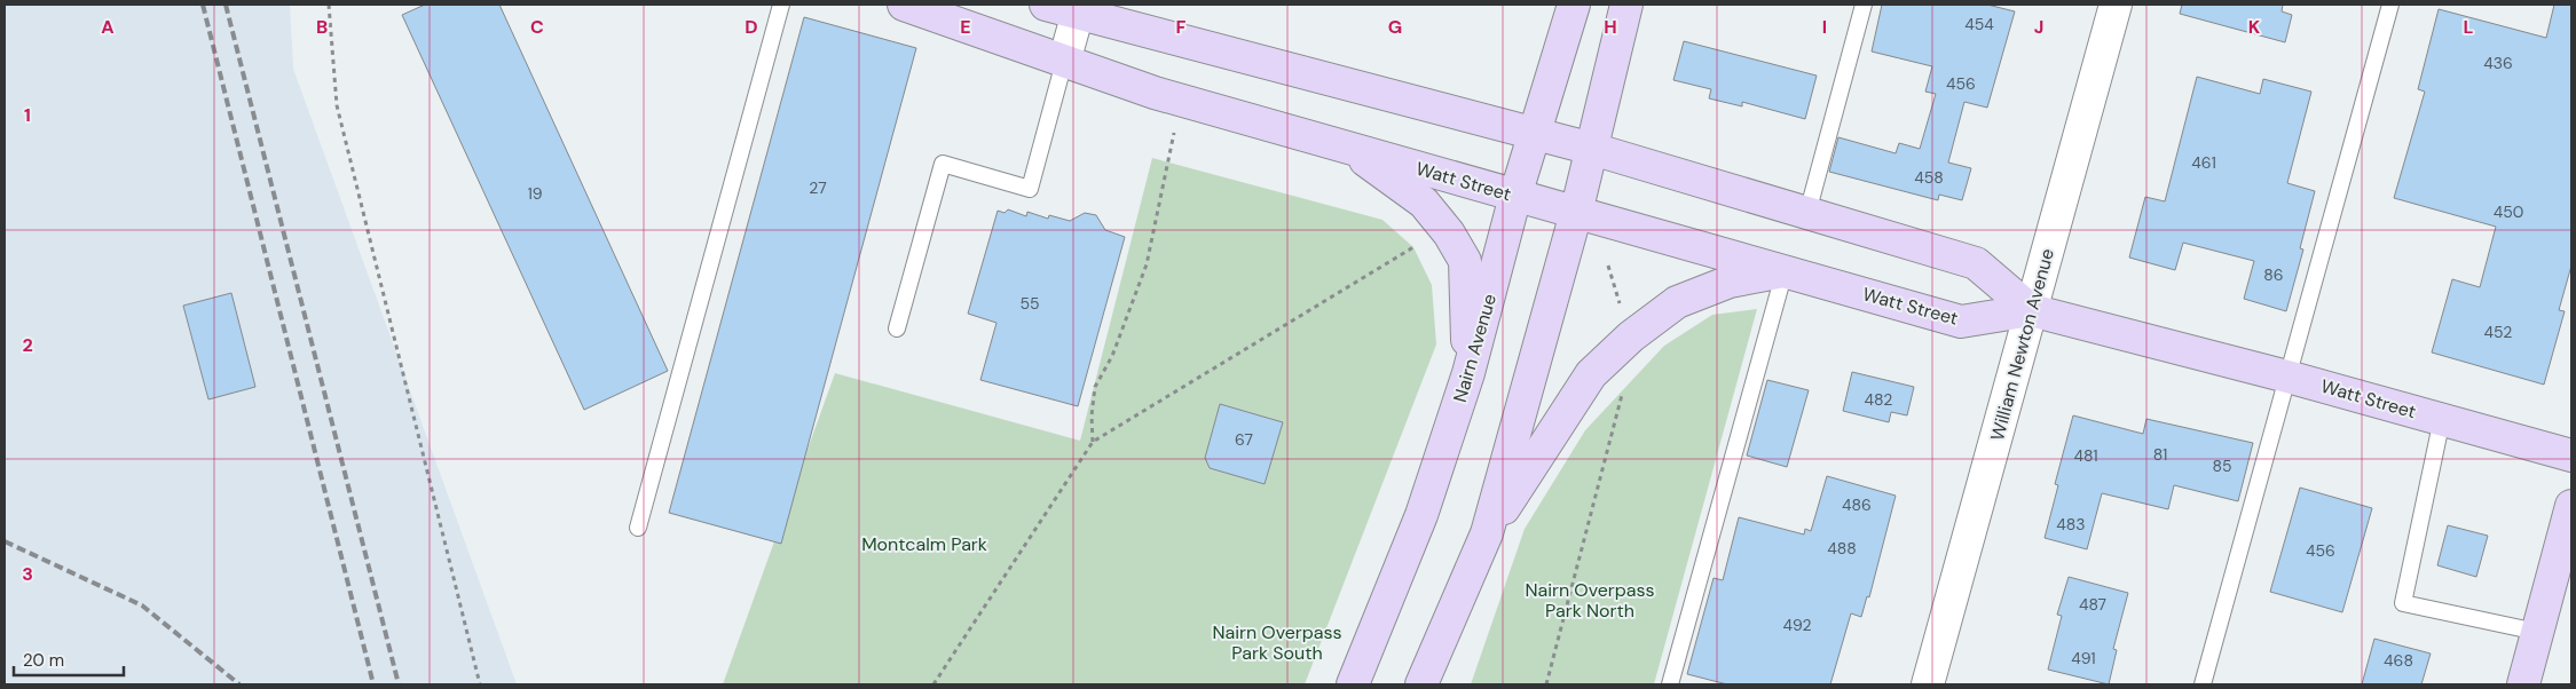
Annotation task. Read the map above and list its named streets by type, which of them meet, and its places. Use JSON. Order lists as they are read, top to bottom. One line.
{"streets":{"main road":["Watt Street","Nairn Avenue"],"street":["William Newton Avenue"]},"crossings":[["Watt Street","William Newton Avenue"],["Watt Street","Nairn Avenue"]],"parks":["Montcalm Park","Nairn Overpass Park North","Nairn Overpass Park South"],"house_numbers":["454","436","456","461","458","27","19","450","86","55","452","482","67","81","481","85","486","483","488","456","487","492","491","468"],"scale_bar":"20 m","grid":{"columns":["A","B","C","D","E","F","G","H","I","J","K","L"],"rows":["1","2","3"]}}
